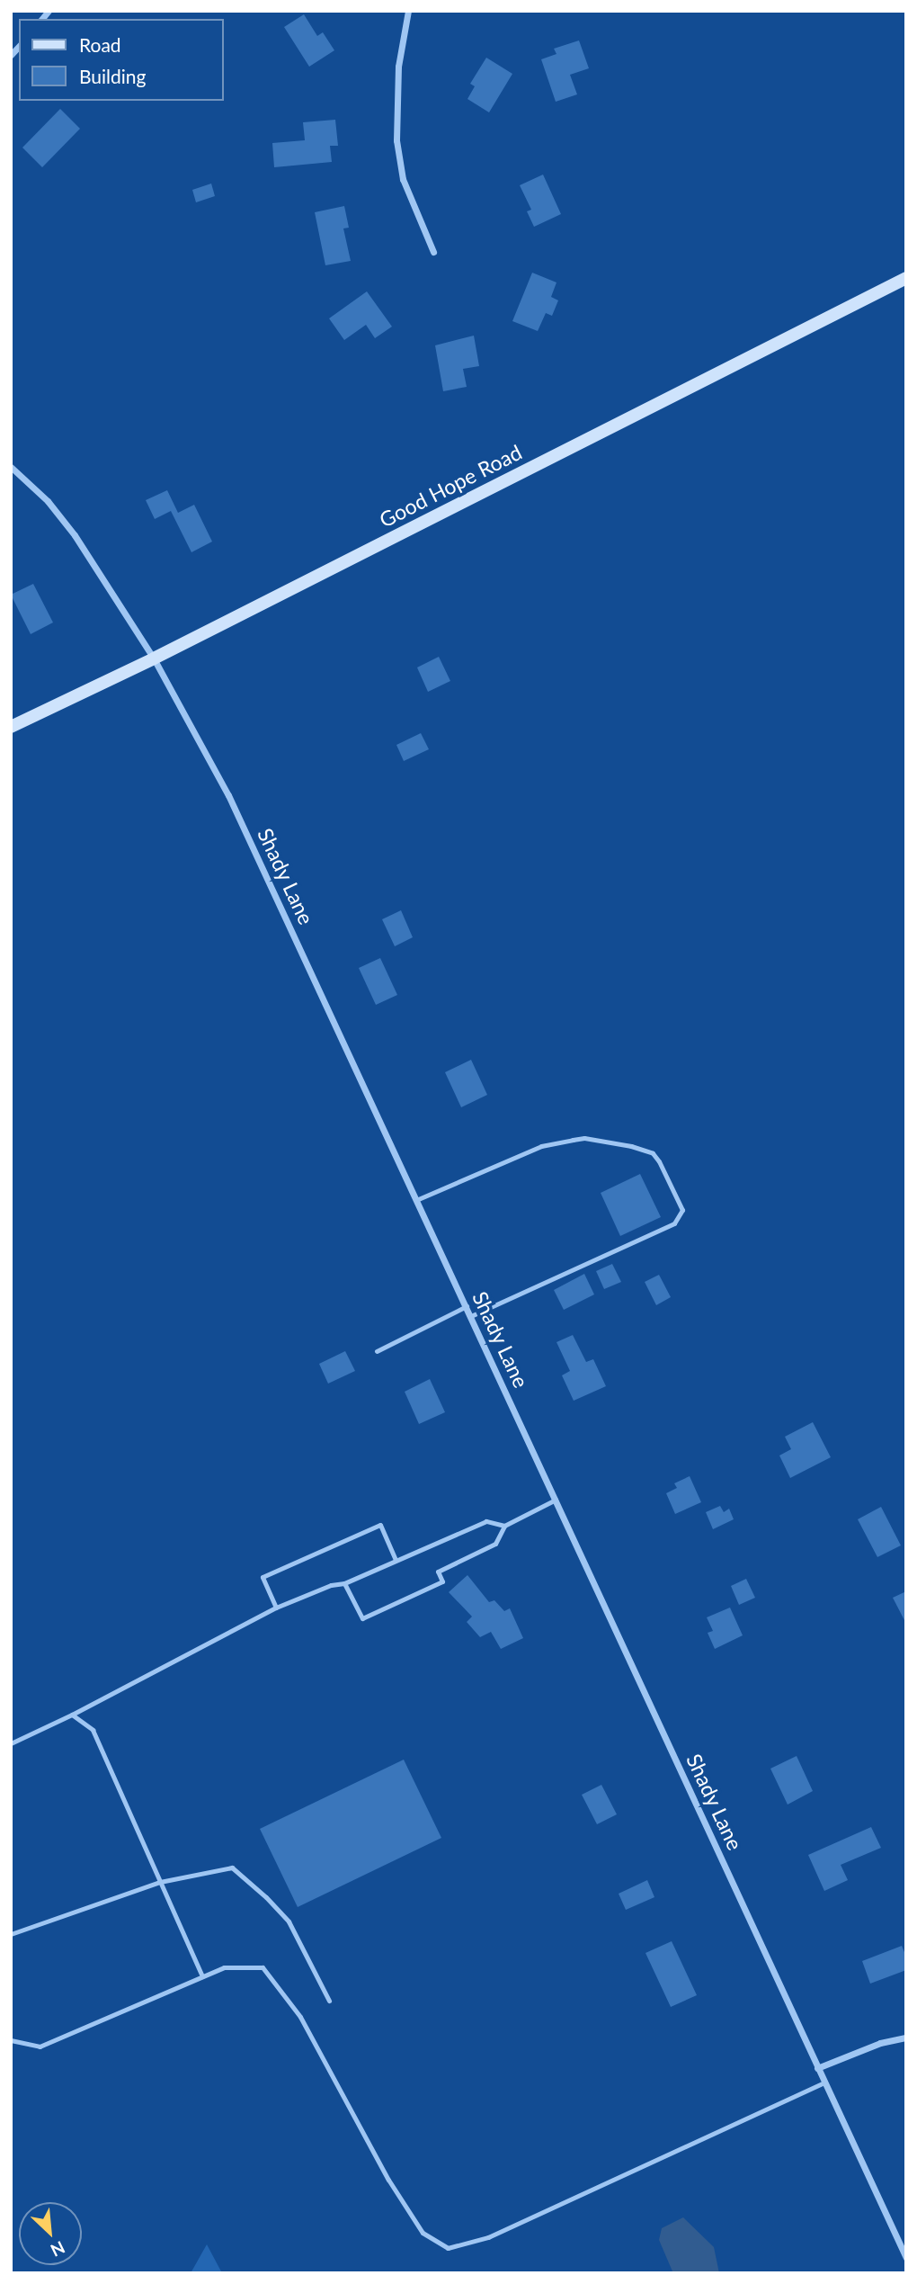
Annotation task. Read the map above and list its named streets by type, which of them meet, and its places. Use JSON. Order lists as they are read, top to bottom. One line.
{"streets":{"main road":["Good Hope Road"],"street":["Shady Lane"]},"crossings":[["Good Hope Road","Shady Lane"]],"legend":["Road","Building"],"north":"bottom right"}
